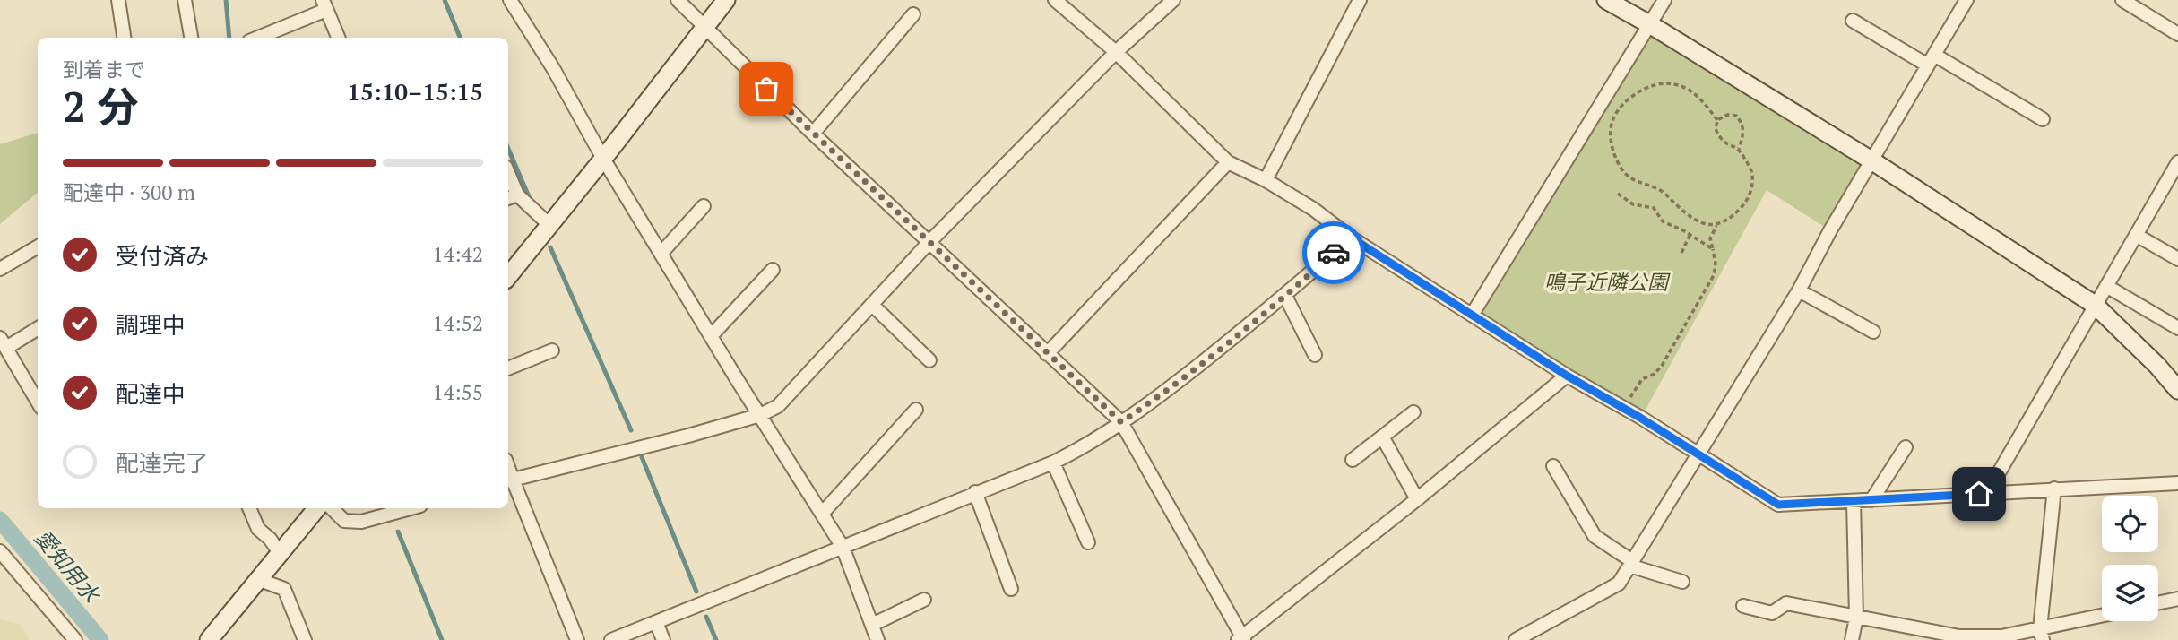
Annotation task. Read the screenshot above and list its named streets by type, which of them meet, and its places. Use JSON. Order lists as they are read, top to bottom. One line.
{"water":["愛知用水"],"parks":["鳴子近隣公園"],"page":{"heading":["2 分","到着まで","15:10–15:15"],"bar":"配達中 · 300 m","list":[["受付済み","14:42"],["調理中","14:52"],["配達中","14:55"],"配達完了"]}}
